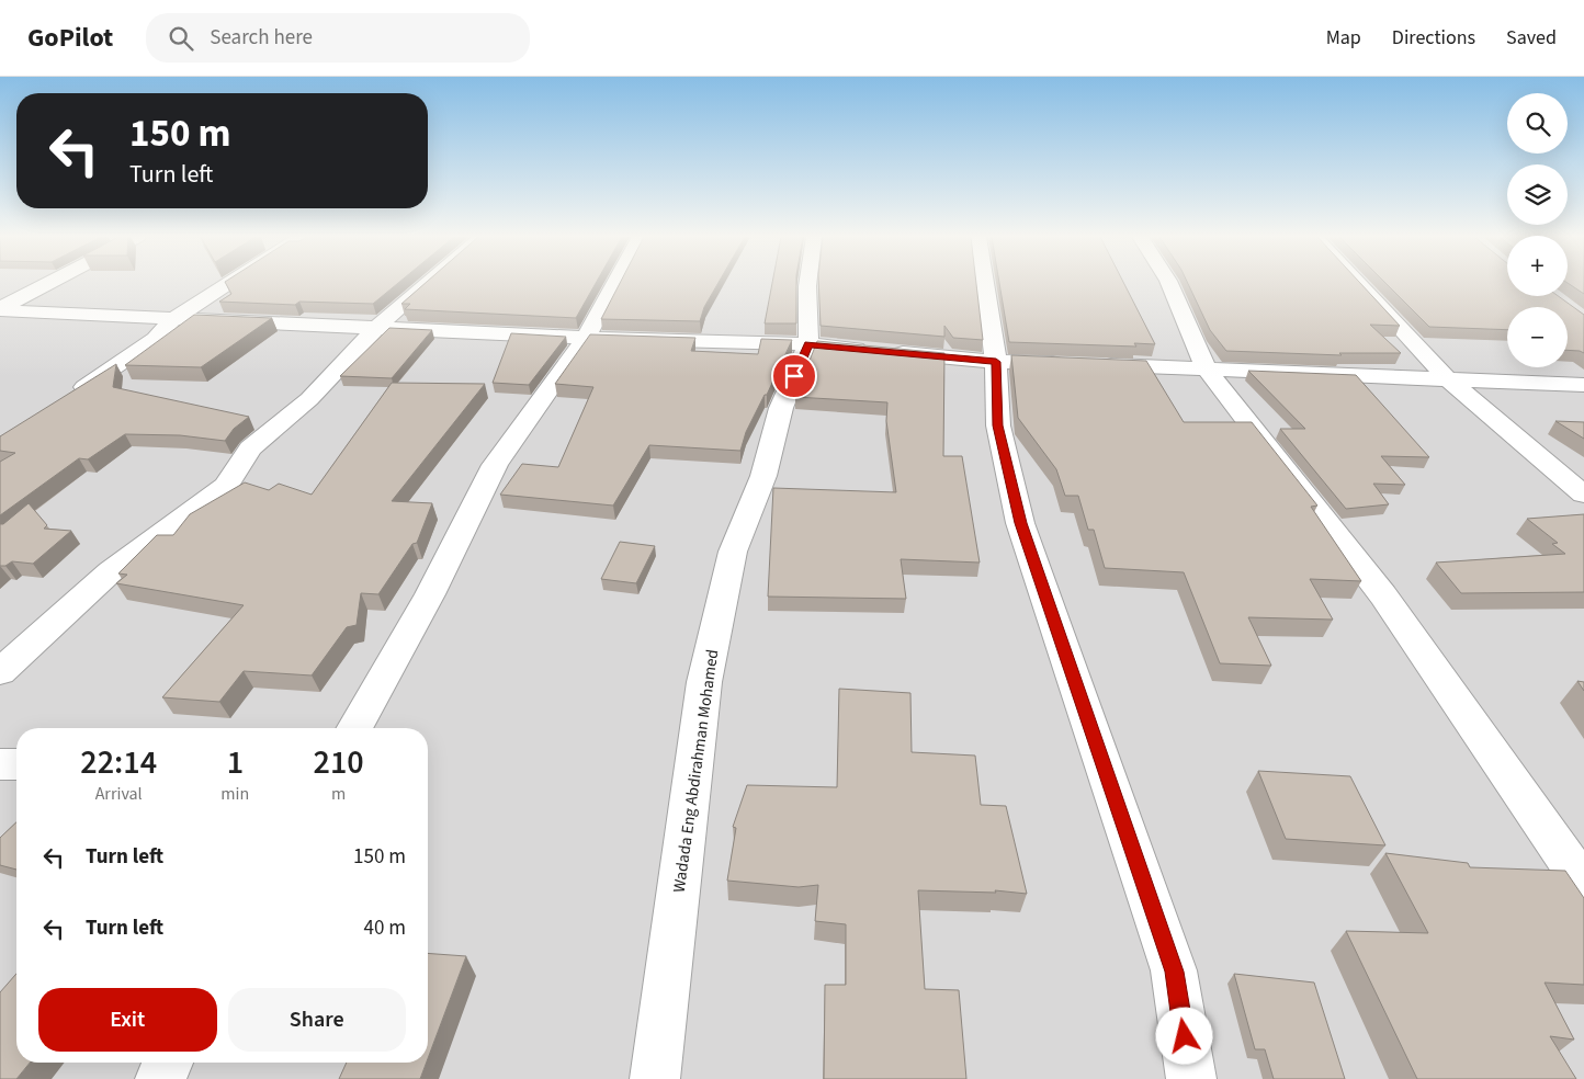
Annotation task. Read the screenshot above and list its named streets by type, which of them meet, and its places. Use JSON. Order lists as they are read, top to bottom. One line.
{"streets":{"street":["Wadada Eng Abdirahman Mohamed"]},"page":{"header":"GoPilot","search":"Search here","nav":["Map","Directions","Saved"],"map_buttons":["+","−"],"turn":["150 m","Turn left"],"eta":["22:14","Arrival","1","min","210","m"],"list":[{"name":"Turn left","value":"150 m"},{"name":"Turn left","value":"40 m"}],"buttons":["Exit","Share"]}}
